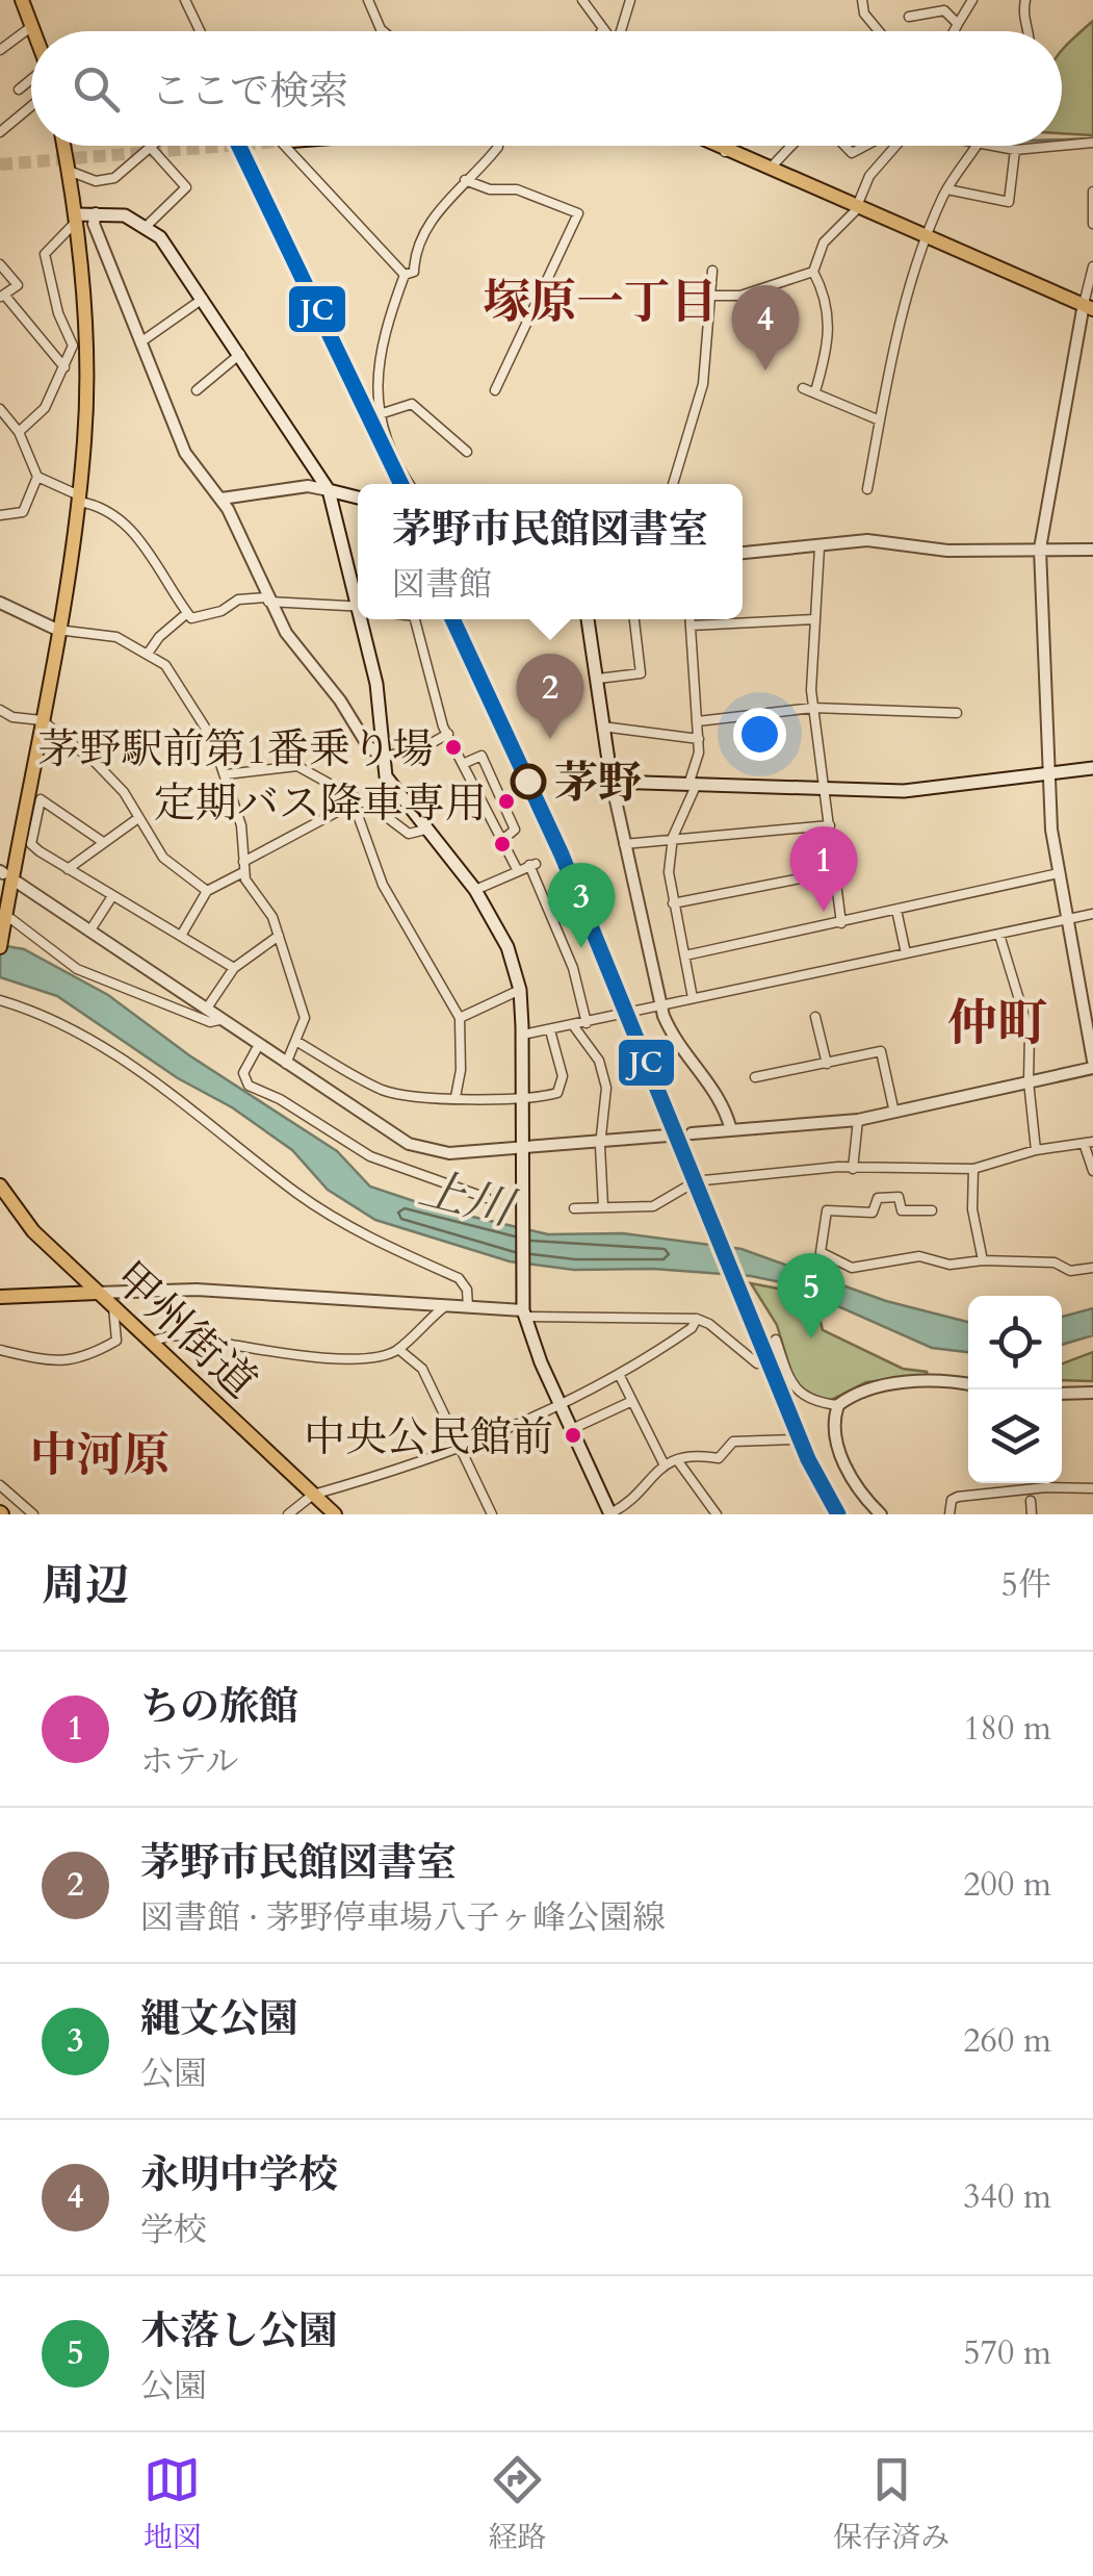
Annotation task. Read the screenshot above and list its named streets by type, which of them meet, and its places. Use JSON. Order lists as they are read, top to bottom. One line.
{"streets":{"main road":["甲州街道"]},"districts":["塚原一丁目","仲町","中河原"],"water":["上川"],"places":["茅野駅前第1番乗り場","茅野","定期バス降車専用","中央公民館前"],"lines":["transit line JC"],"page":{"search":"ここで検索","pins":["4","2","1","3","5"],"popup":["茅野市民館図書室","図書館"],"heading":["周辺","5件"],"list":[{"mark":"1","name":"ちの旅館","note":"ホテル","value":"180 m"},{"mark":"2","name":"茅野市民館図書室","note":"図書館 · 茅野停車場八子ヶ峰公園線","value":"200 m"},{"mark":"3","name":"縄文公園","note":"公園","value":"260 m"},{"mark":"4","name":"永明中学校","note":"学校","value":"340 m"},{"mark":"5","name":"木落し公園","note":"公園","value":"570 m"}],"nav":["地図","経路","保存済み"]}}
